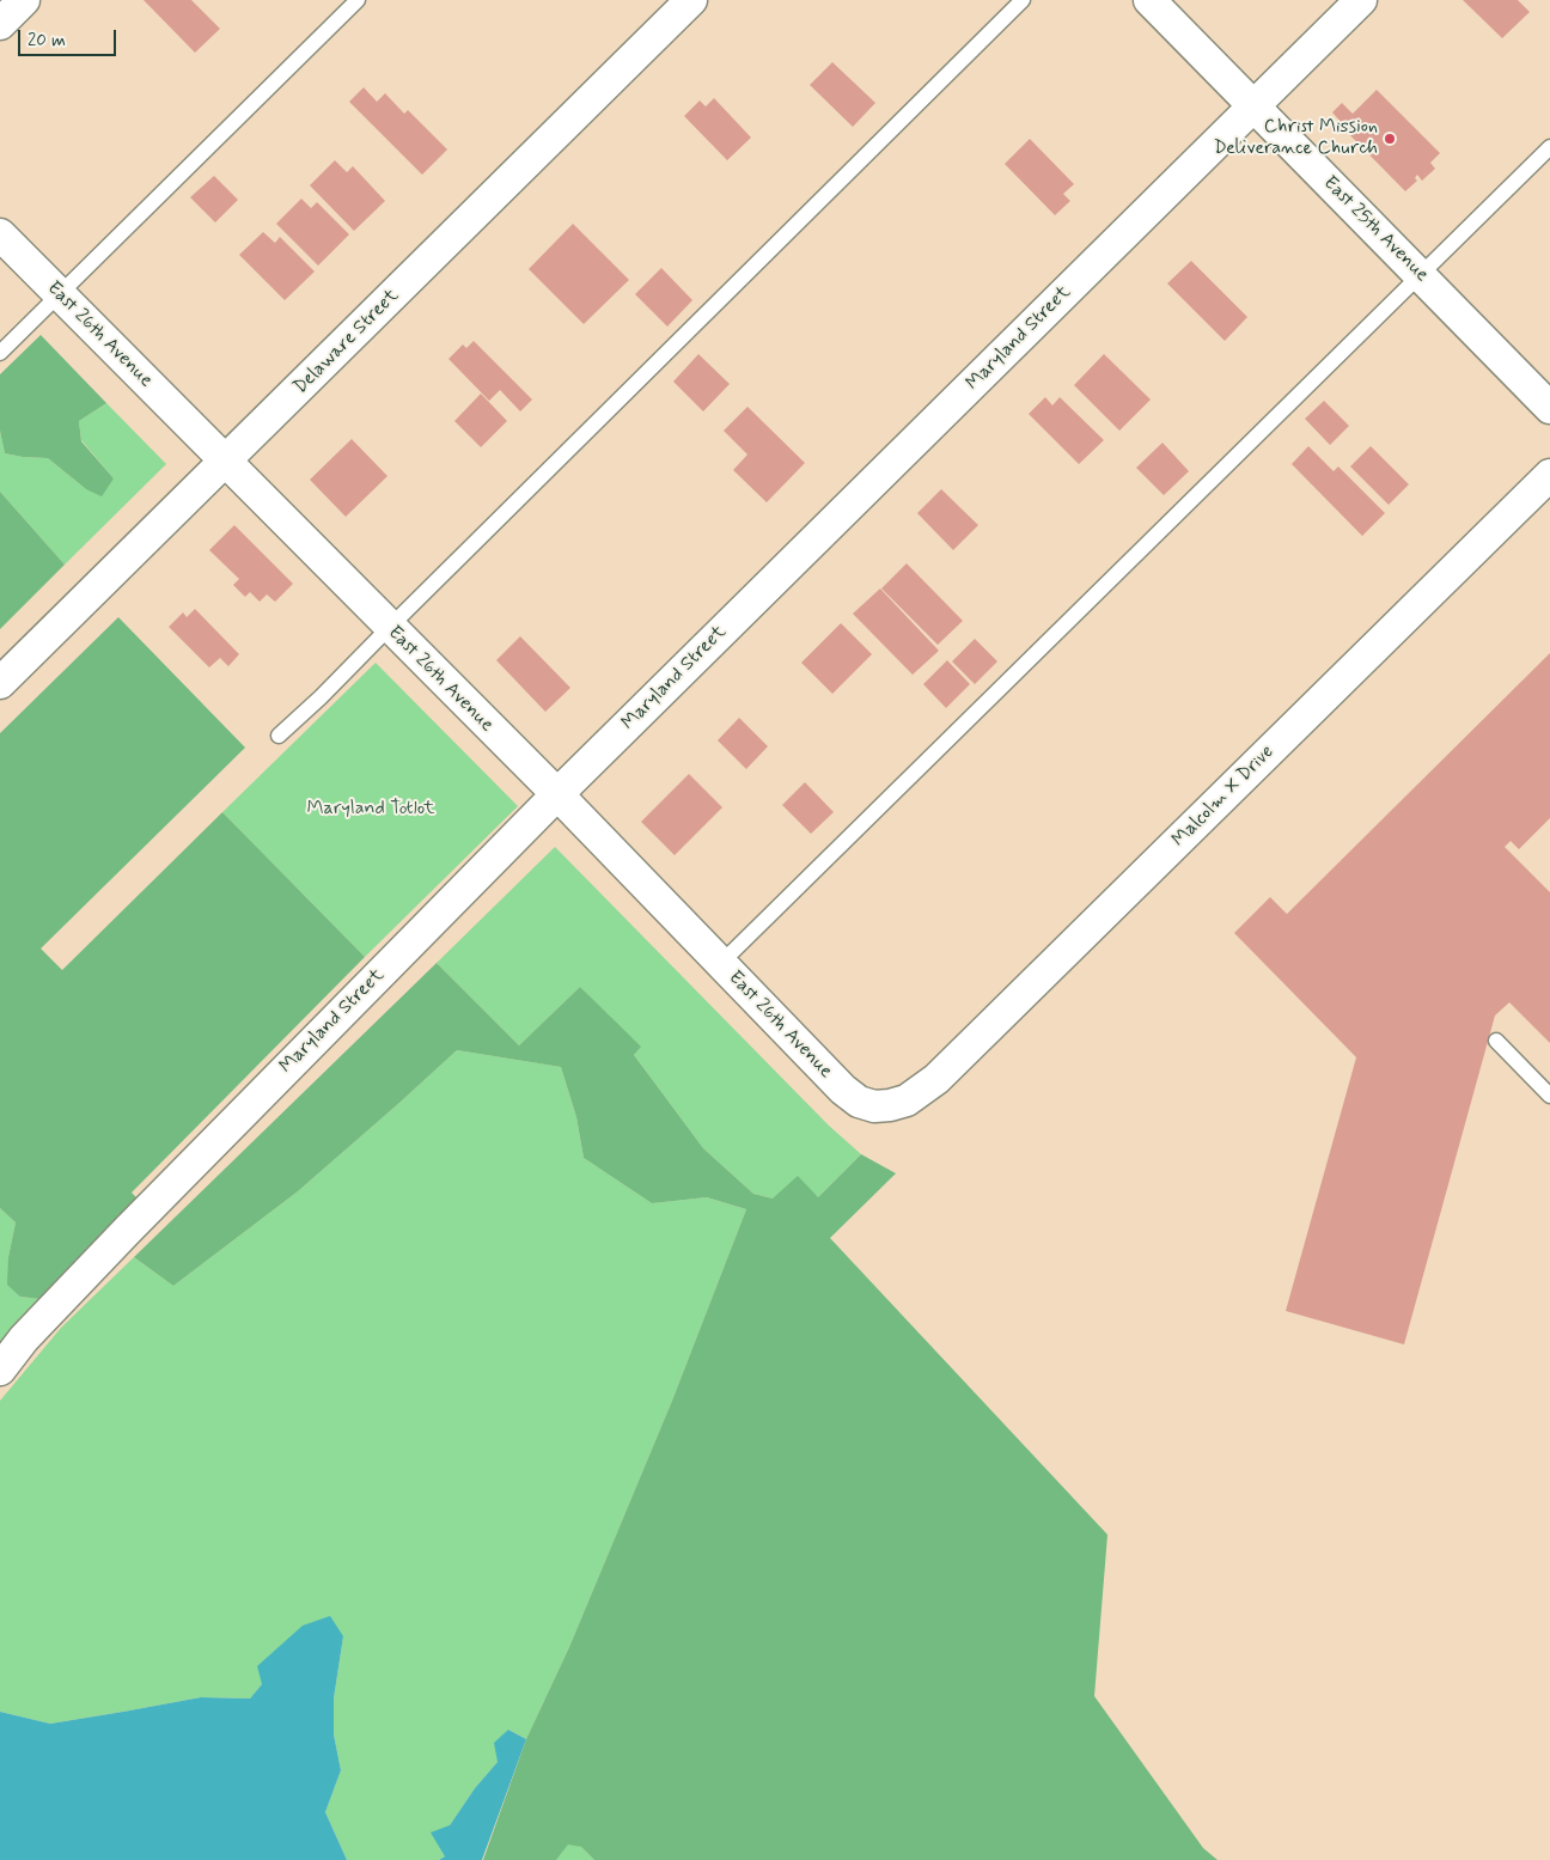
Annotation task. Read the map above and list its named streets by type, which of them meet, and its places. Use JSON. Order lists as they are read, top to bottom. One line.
{"streets":{"street":["East 25th Avenue","East 26th Avenue","Maryland Street","Delaware Street","Malcolm X Drive"]},"crossings":[["East 25th Avenue","Maryland Street"],["East 26th Avenue","Maryland Street"],["East 26th Avenue","Delaware Street"],["East 26th Avenue","Malcolm X Drive"]],"parks":["Maryland Totlot"],"places":["Christ Mission Deliverance Church"],"scale_bar":"20 m"}
